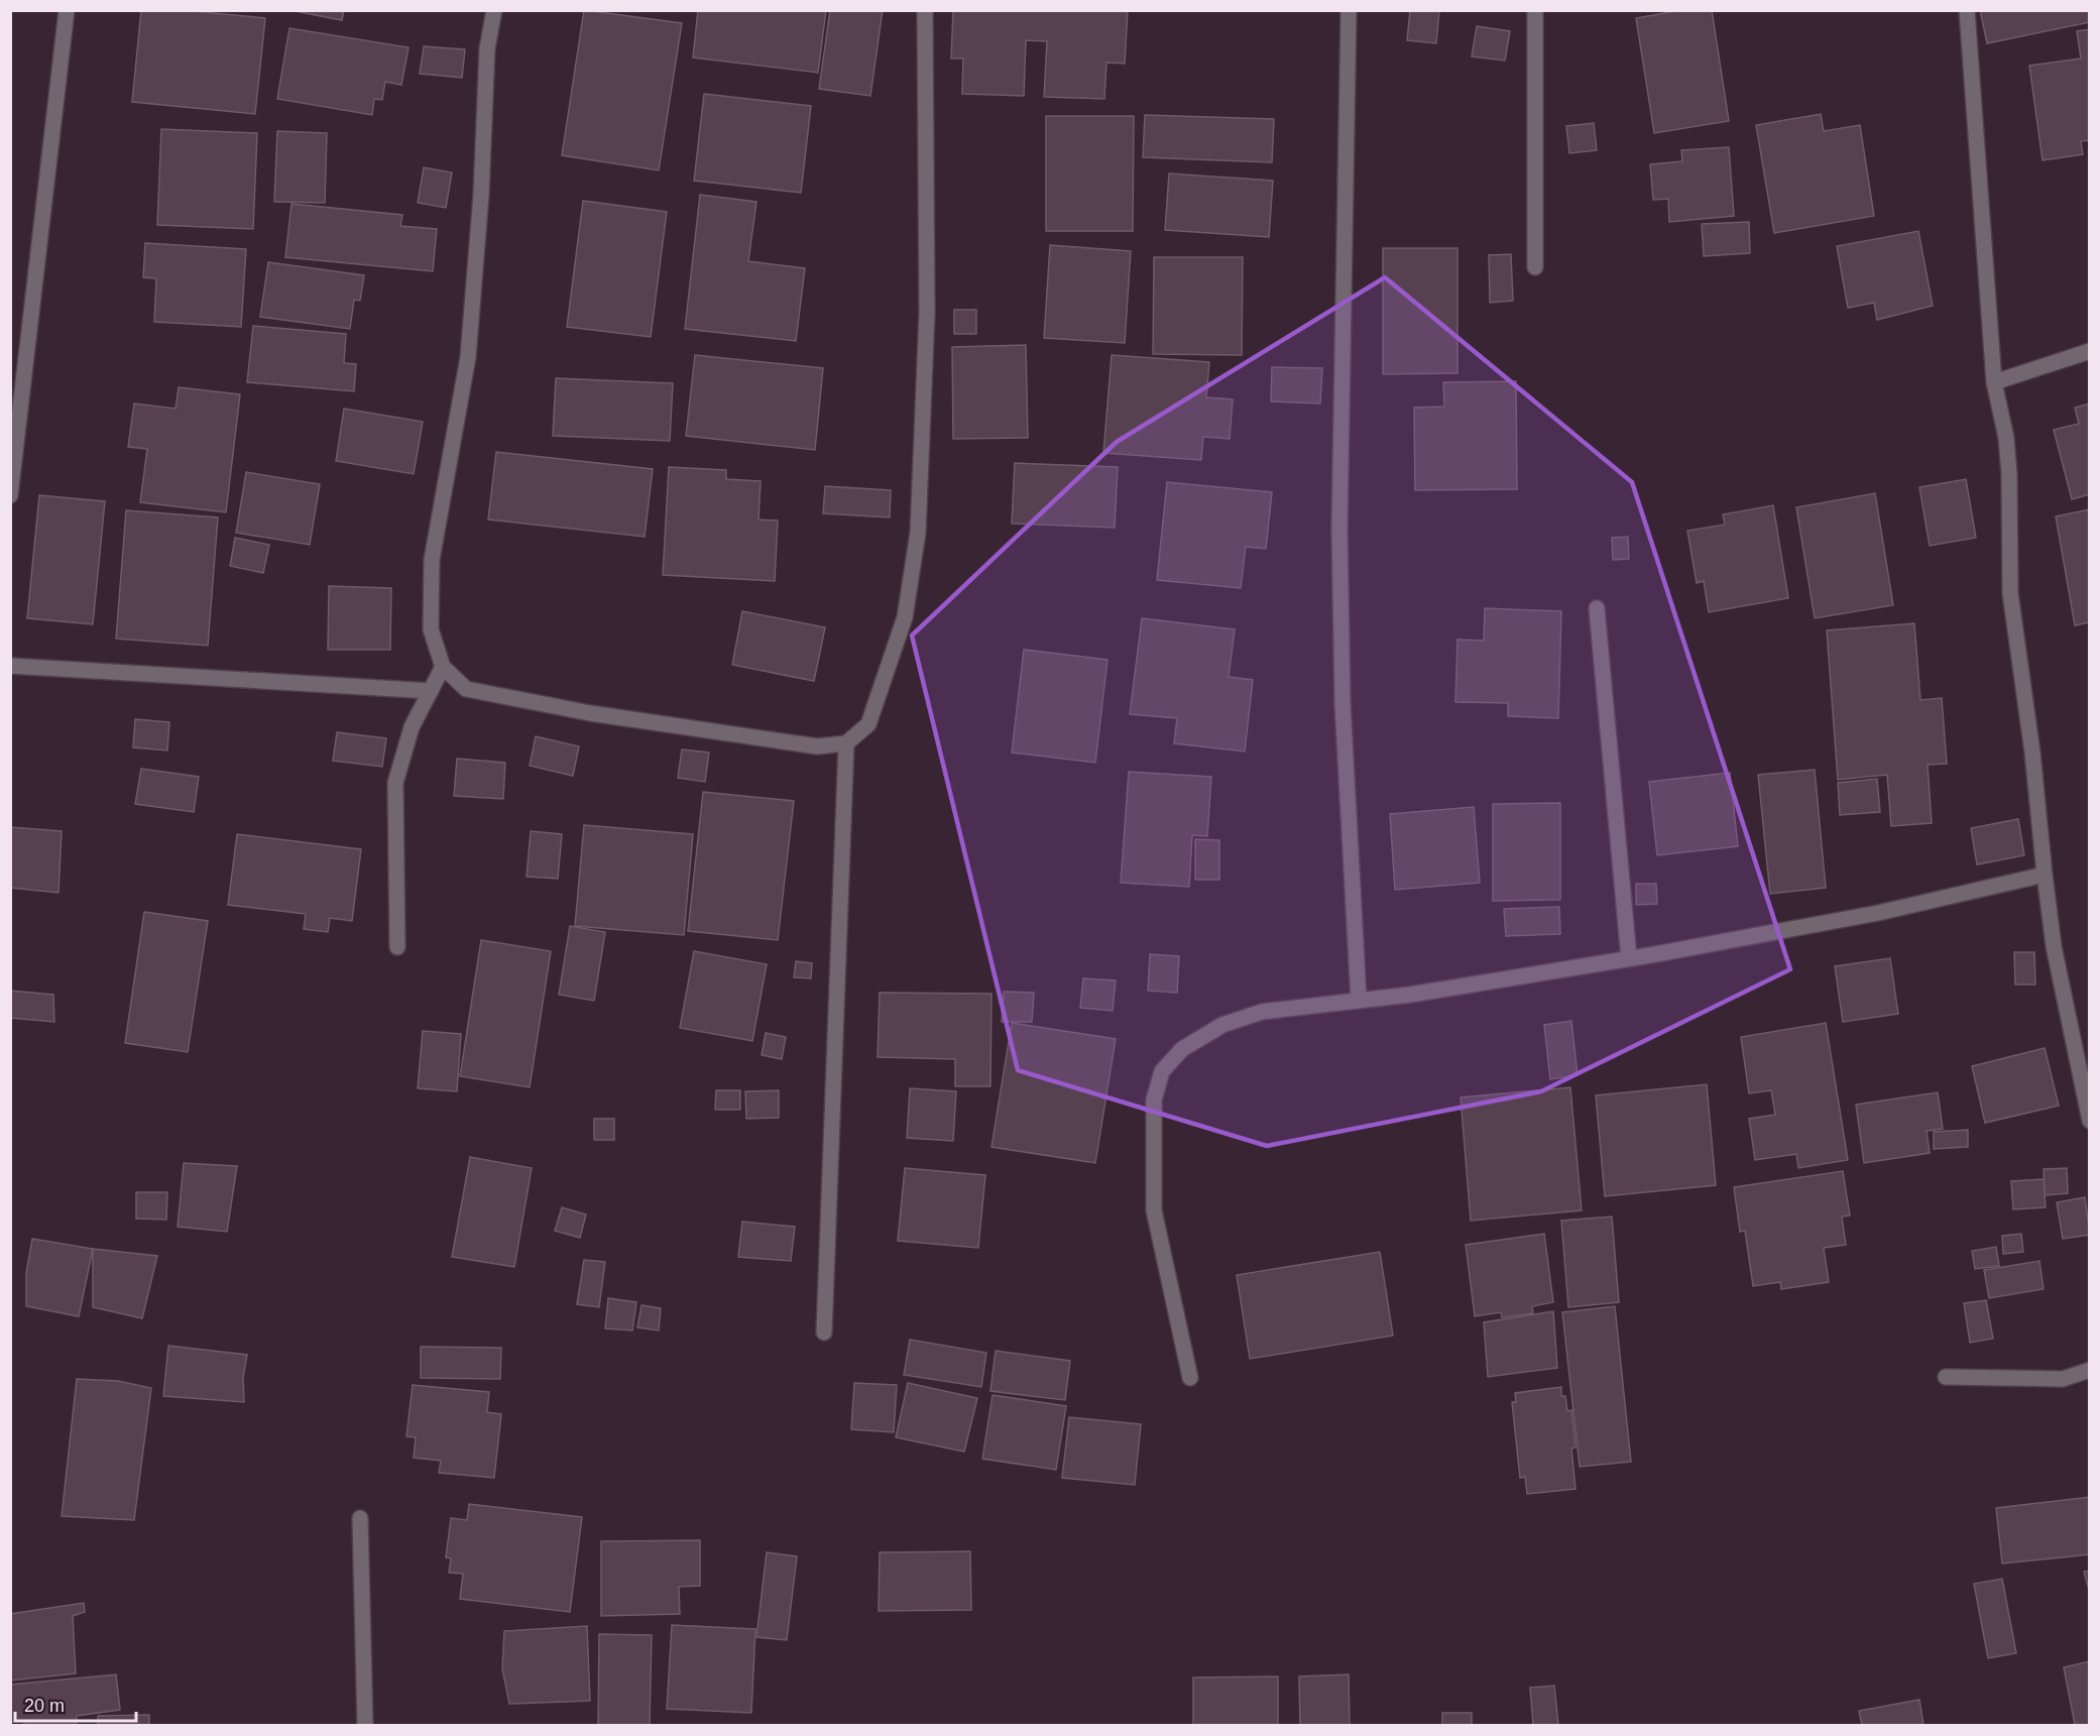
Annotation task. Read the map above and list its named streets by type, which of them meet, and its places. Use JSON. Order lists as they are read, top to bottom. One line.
{"scale_bar":"20 m"}
